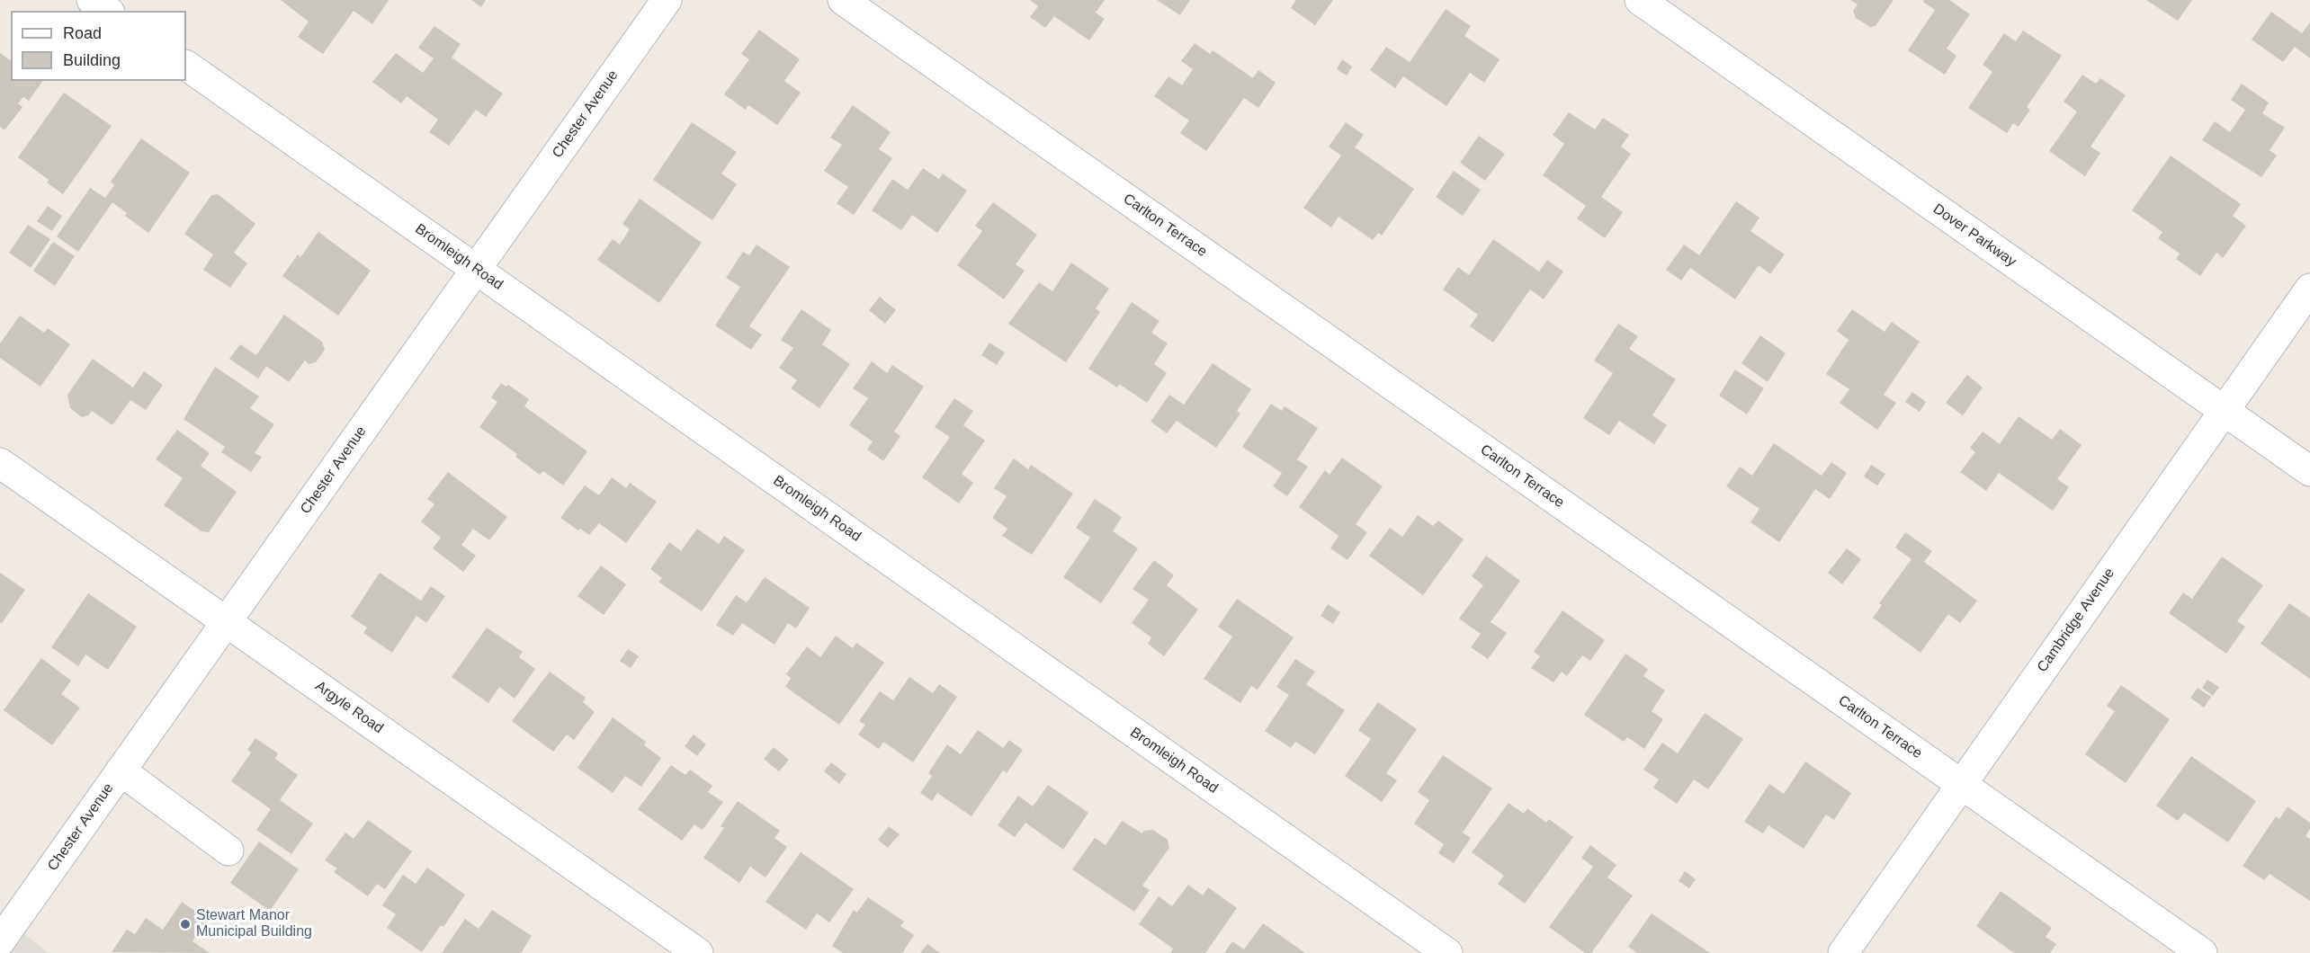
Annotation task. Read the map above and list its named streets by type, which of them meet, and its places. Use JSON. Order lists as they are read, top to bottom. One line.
{"streets":{"street":["Chester Avenue","Carlton Terrace","Dover Parkway","Bromleigh Road","Cambridge Avenue","Argyle Road"]},"crossings":[["Chester Avenue","Bromleigh Road"],["Chester Avenue","Argyle Road"],["Carlton Terrace","Cambridge Avenue"],["Dover Parkway","Cambridge Avenue"]],"places":["Stewart Manor Municipal Building"],"legend":["Road","Building"]}
